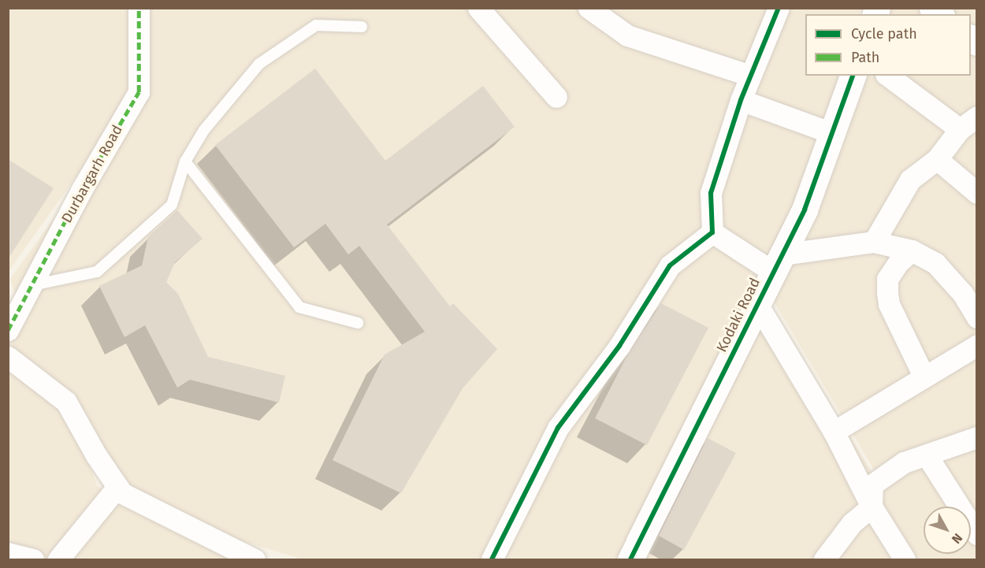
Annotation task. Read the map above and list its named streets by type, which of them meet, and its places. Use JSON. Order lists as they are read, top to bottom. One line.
{"streets":{"street":["Durbargarh Road","Kodaki Road"]},"legend":["Cycle path","Path"],"north":"bottom right"}
